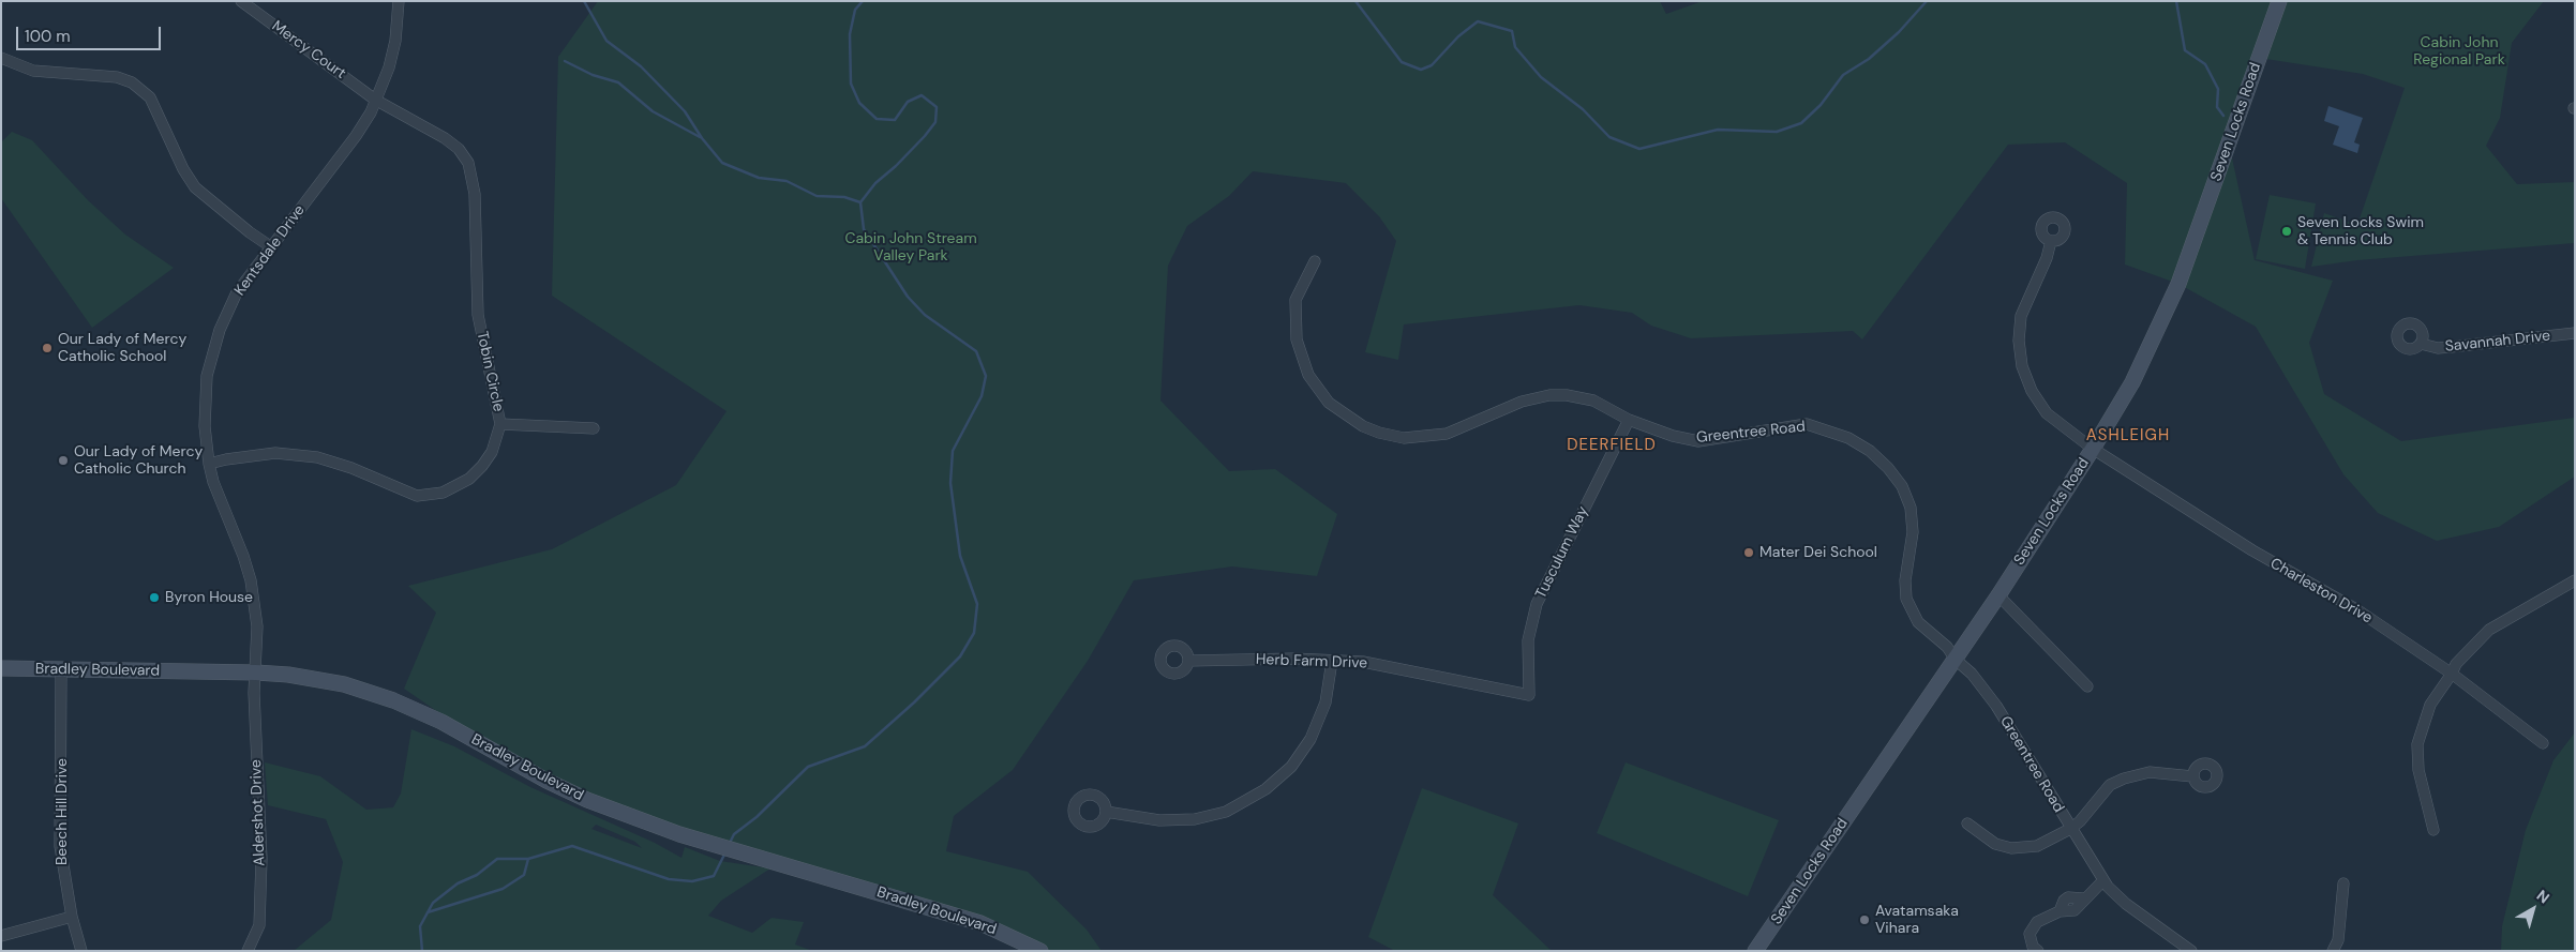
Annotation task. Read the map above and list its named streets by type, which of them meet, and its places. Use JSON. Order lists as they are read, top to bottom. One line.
{"streets":{"main road":["Seven Locks Road","Bradley Boulevard"],"street":["Mercy Court","Kentsdale Drive","Savannah Drive","Tobin Circle","Greentree Road","Tusculum Way","Charleston Drive","Herb Farm Drive","Beech Hill Drive","Aldershot Drive"]},"crossings":[["Mercy Court","Kentsdale Drive"],["Mercy Court","Tobin Circle"],["Seven Locks Road","Greentree Road"],["Seven Locks Road","Charleston Drive"],["Kentsdale Drive","Tobin Circle"],["Kentsdale Drive","Bradley Boulevard"],["Kentsdale Drive","Aldershot Drive"],["Greentree Road","Tusculum Way"],["Tusculum Way","Herb Farm Drive"],["Bradley Boulevard","Beech Hill Drive"],["Bradley Boulevard","Aldershot Drive"]],"districts":["ASHLEIGH","DEERFIELD"],"parks":["Cabin John Regional Park","Cabin John Stream Valley Park"],"places":["Seven Locks Swim & Tennis Club","Our Lady of Mercy Catholic School","Our Lady of Mercy Catholic Church","Mater Dei School","Byron House","Avatamsaka Vihara"],"scale_bar":"100 m","north":"top right"}
